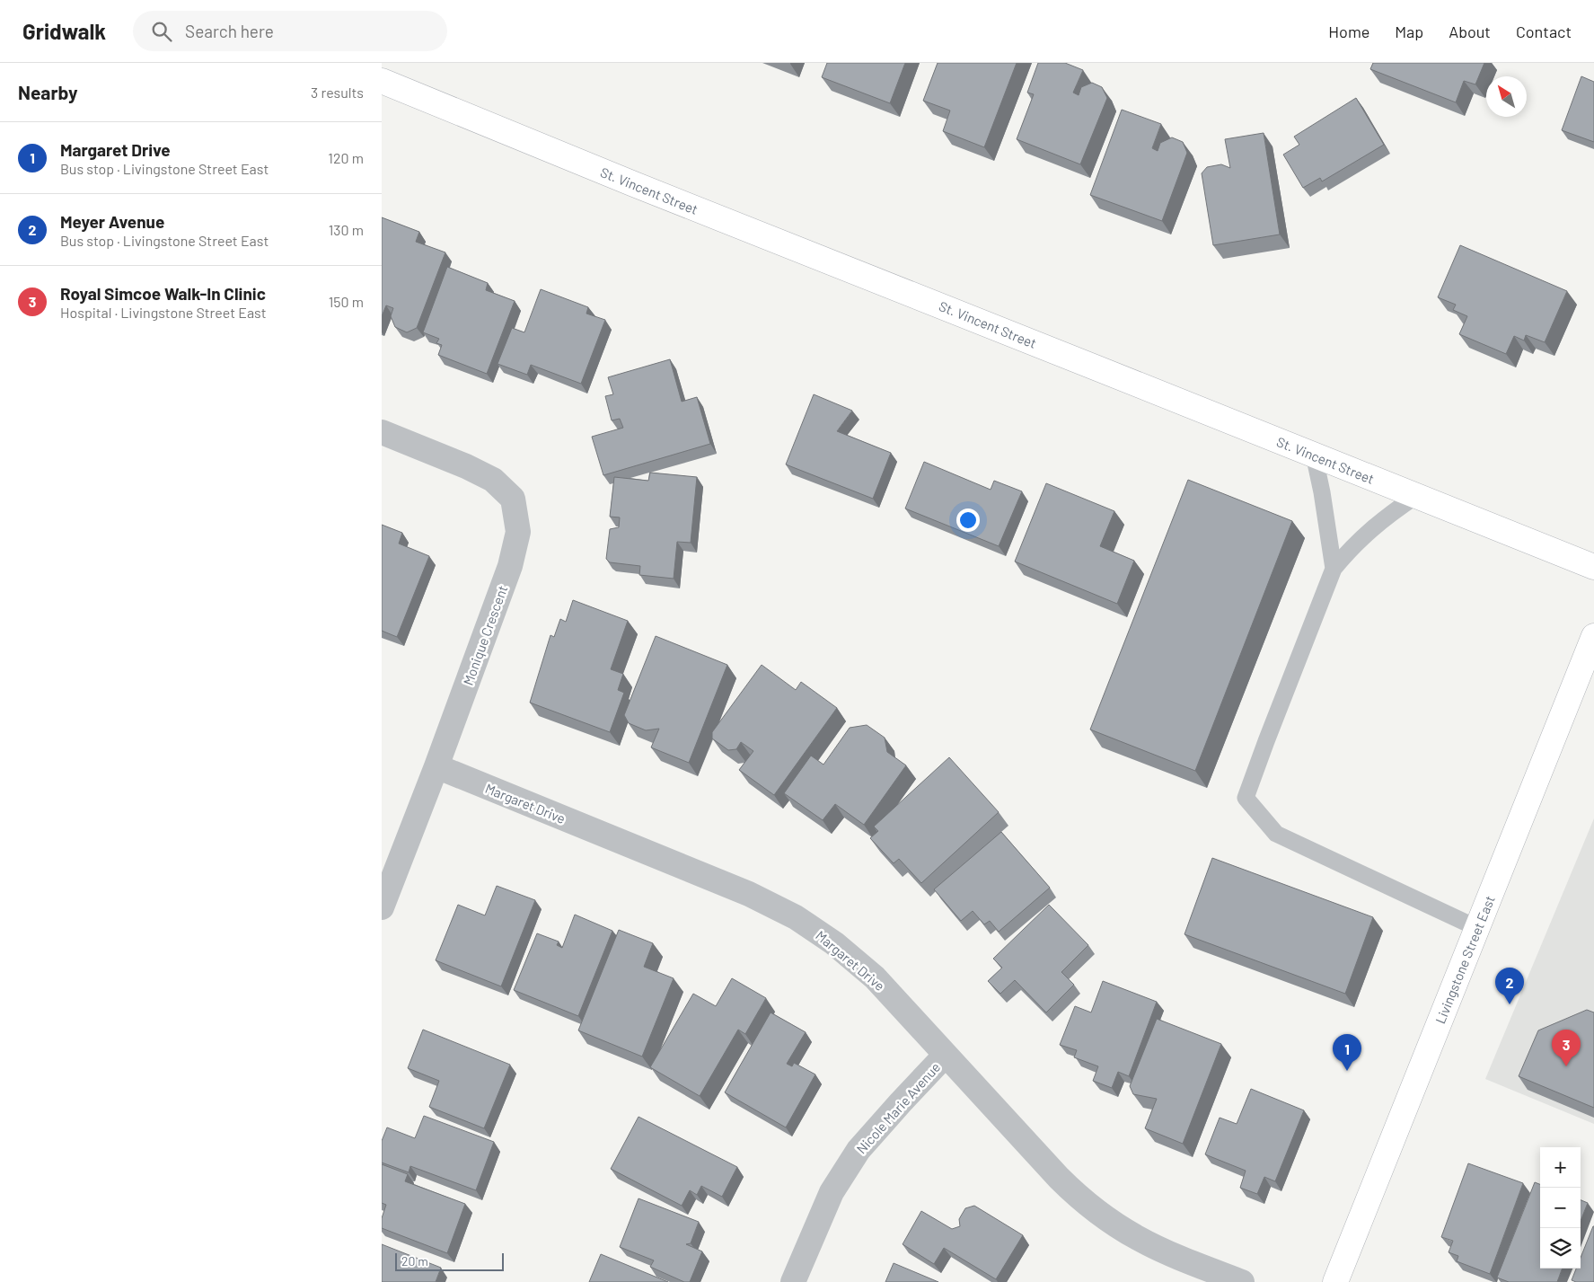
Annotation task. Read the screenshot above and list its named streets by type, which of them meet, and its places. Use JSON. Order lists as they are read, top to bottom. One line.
{"streets":{"main road":["St. Vincent Street","Livingstone Street East"],"street":["Monique Crescent","Margaret Drive","Nicole Marie Avenue"]},"crossings":[["Monique Crescent","Margaret Drive"],["Margaret Drive","Nicole Marie Avenue"]],"scale_bar":"20 m","north":"top left","page":{"header":"Gridwalk","search":"Search here","nav":["Home","Map","About","Contact"],"heading":["Nearby","3 results"],"list":[{"mark":"1","name":"Margaret Drive","note":"Bus stop · Livingstone Street East","value":"120 m"},{"mark":"2","name":"Meyer Avenue","note":"Bus stop · Livingstone Street East","value":"130 m"},{"mark":"3","name":"Royal Simcoe Walk-In Clinic","note":"Hospital · Livingstone Street East","value":"150 m"}],"pins":["2","3","1"],"map_buttons":["+","−"],"scale":"20 m"}}
